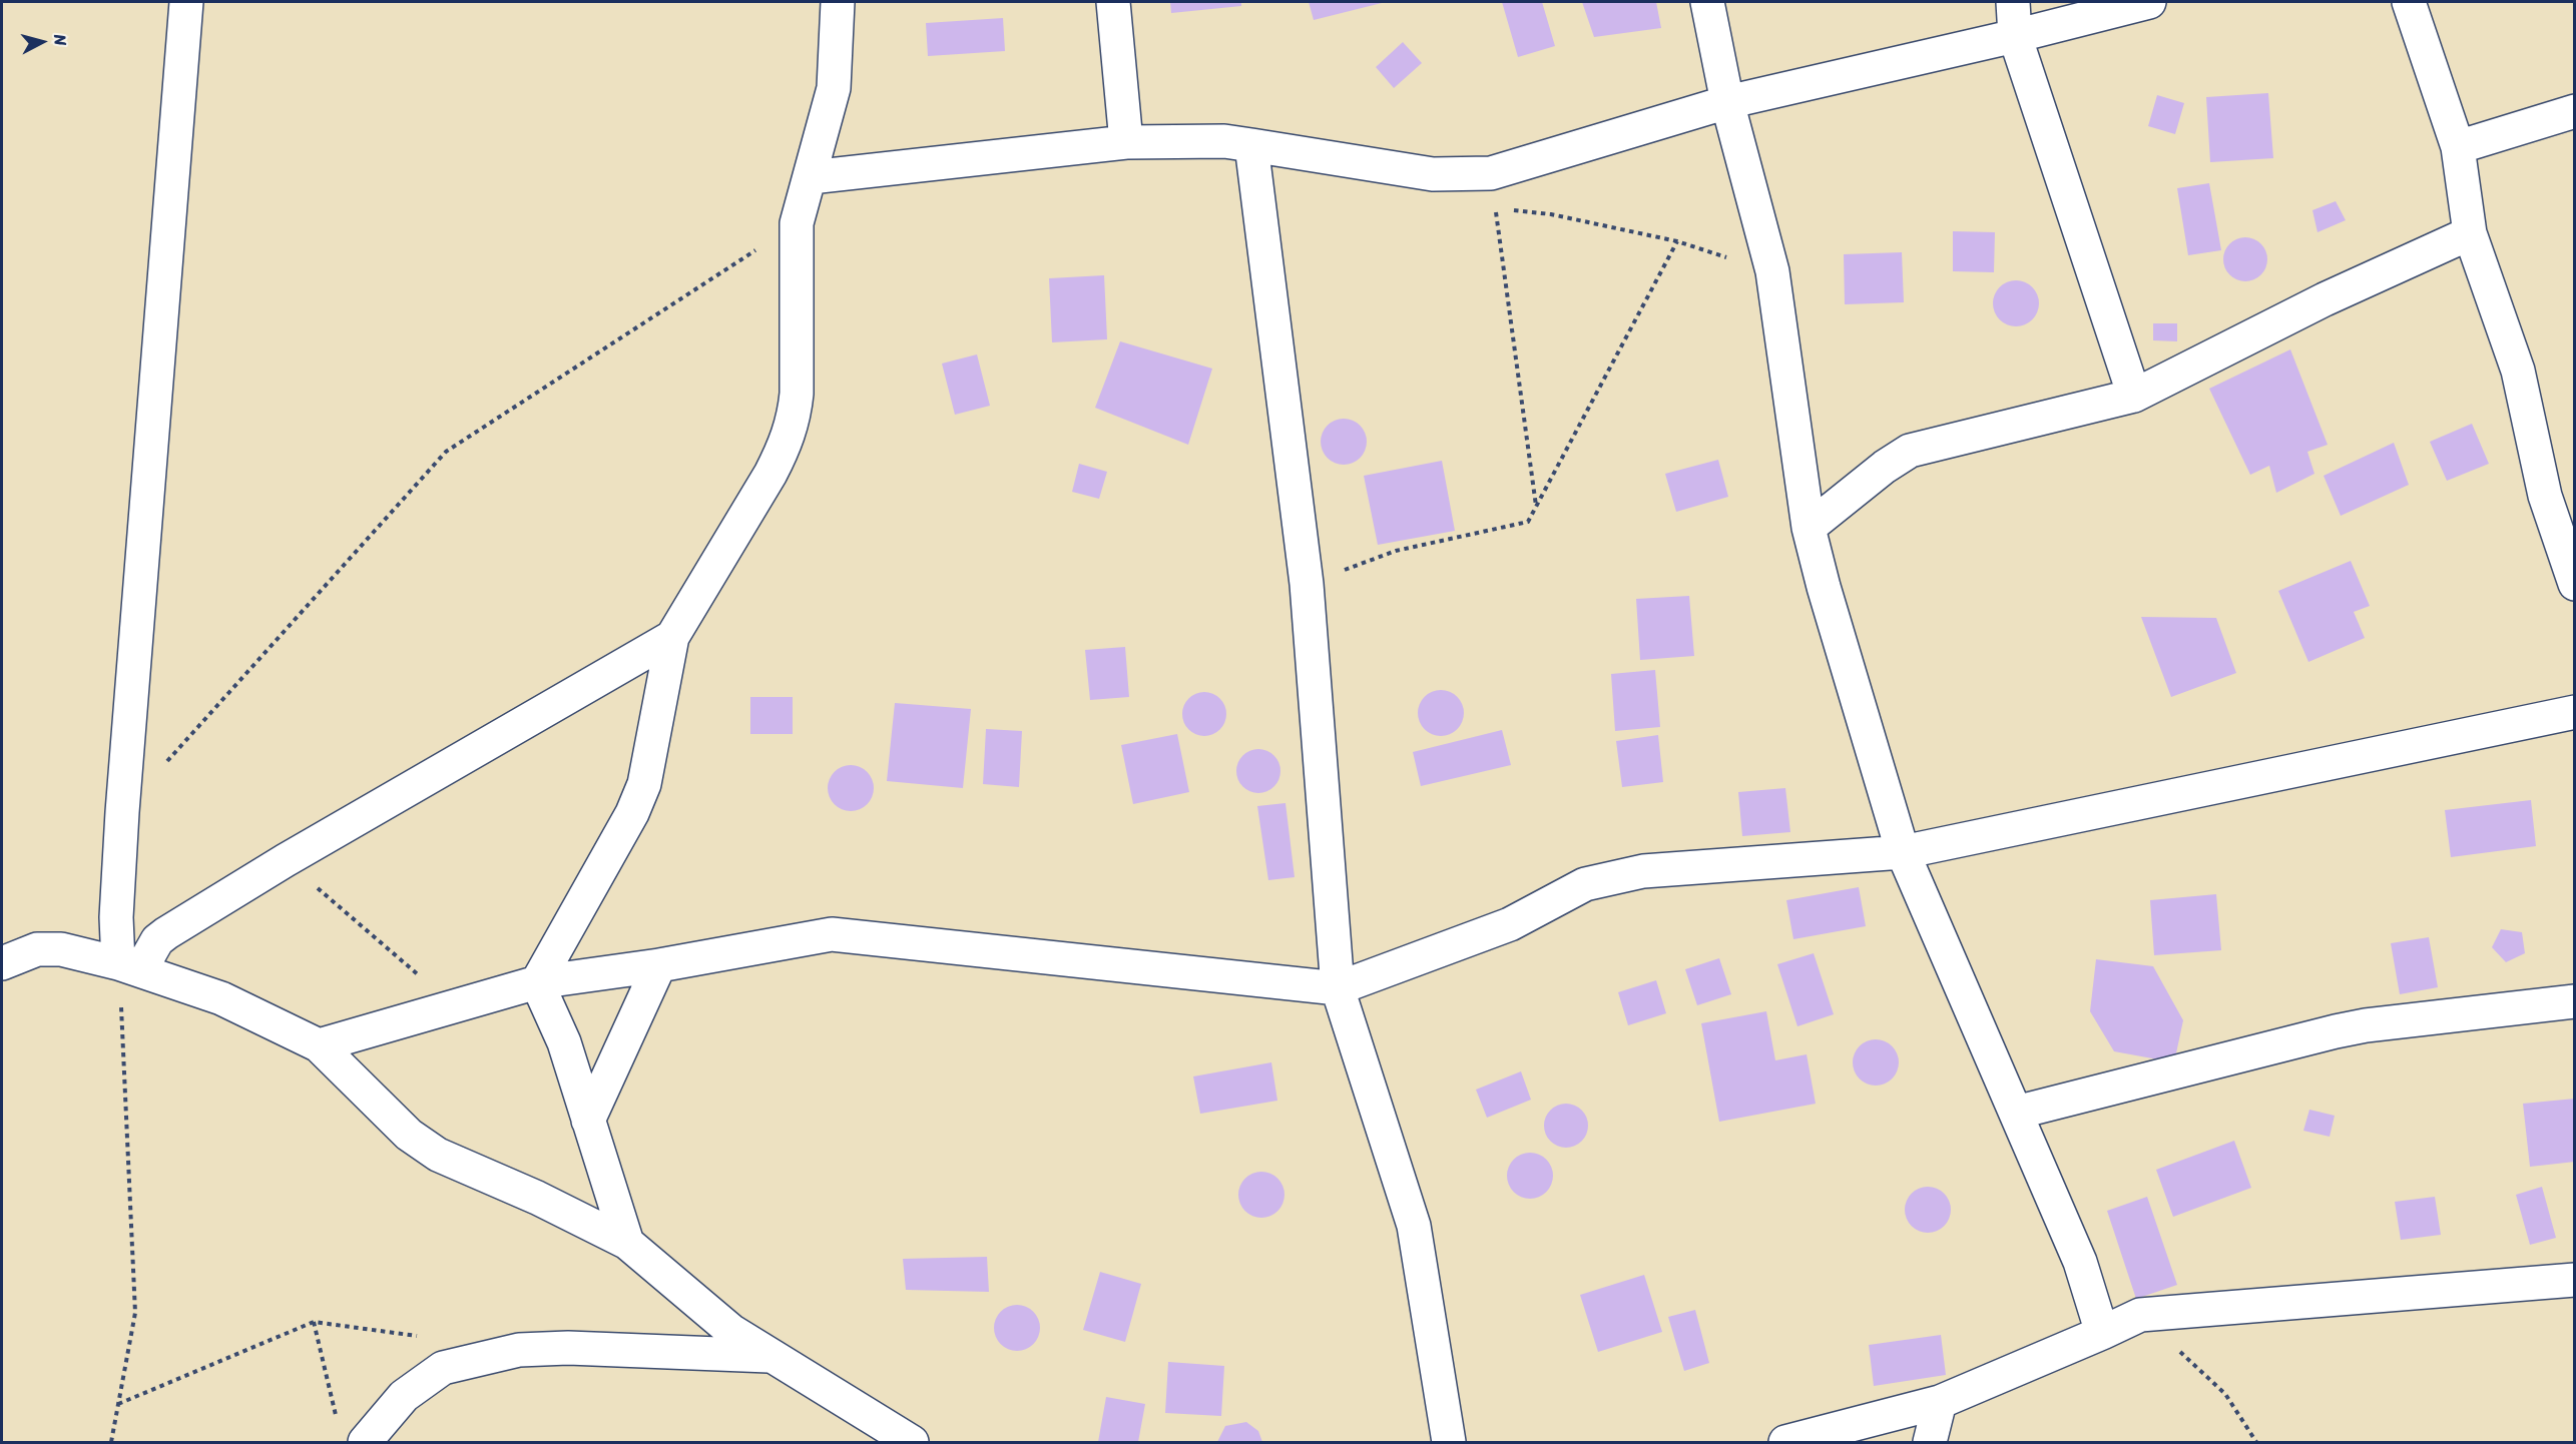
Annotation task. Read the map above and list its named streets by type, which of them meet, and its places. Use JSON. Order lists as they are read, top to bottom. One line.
{"north":"right"}
